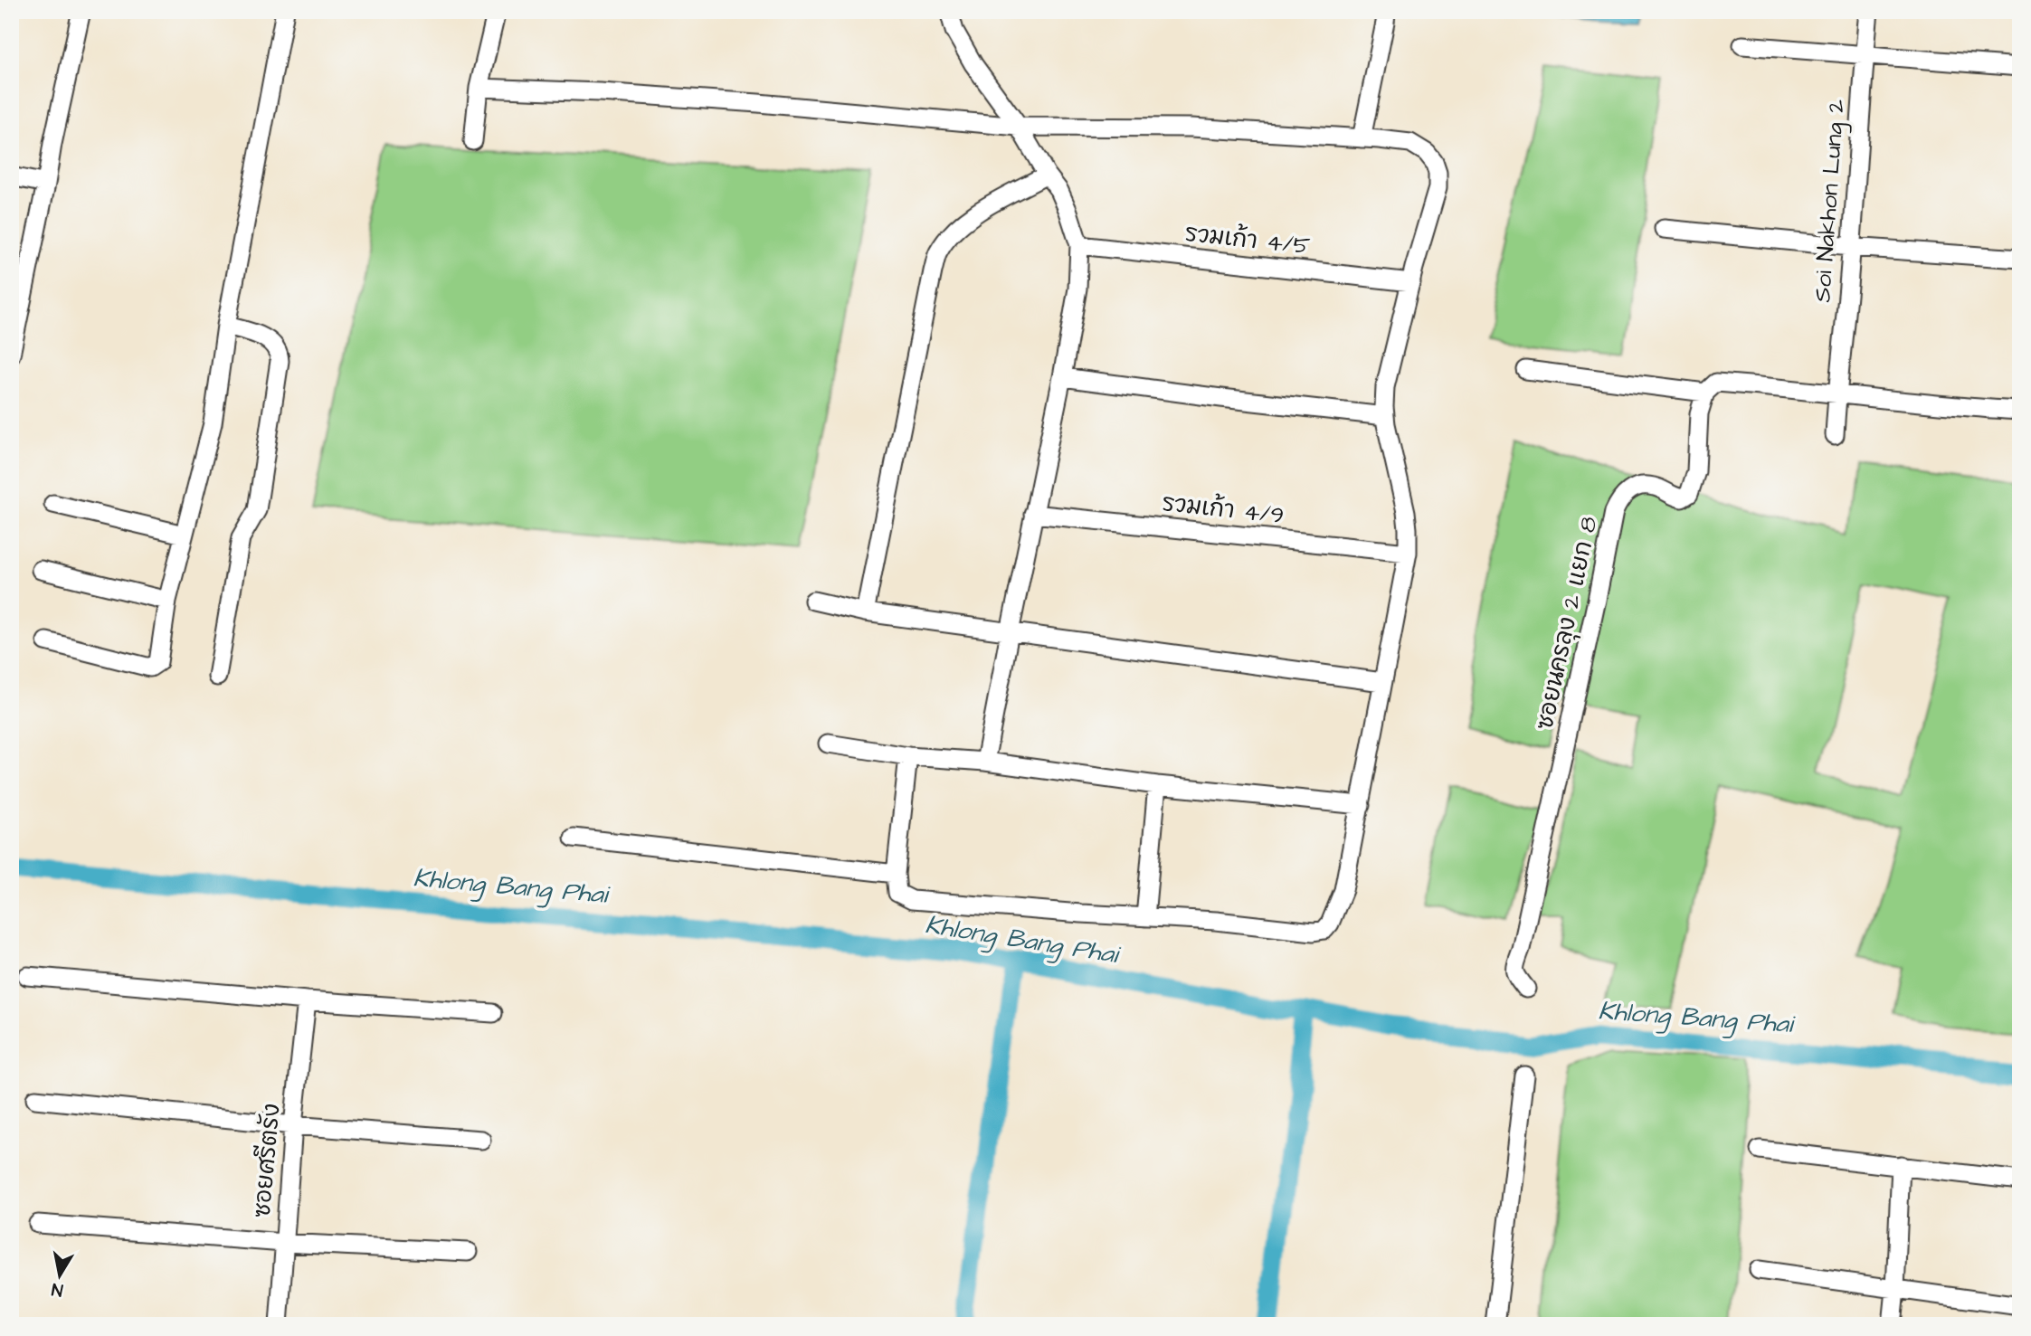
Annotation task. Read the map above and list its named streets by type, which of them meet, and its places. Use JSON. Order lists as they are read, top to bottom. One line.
{"streets":{"street":["Soi Nakhon Lung 2","รวมเก้า 4/5","รวมเก้า 4/9","ซอยนครลุง 2 แยก 8","ซอยศรีตรัง"]},"water":["Khlong Bang Phai"],"north":"bottom"}
